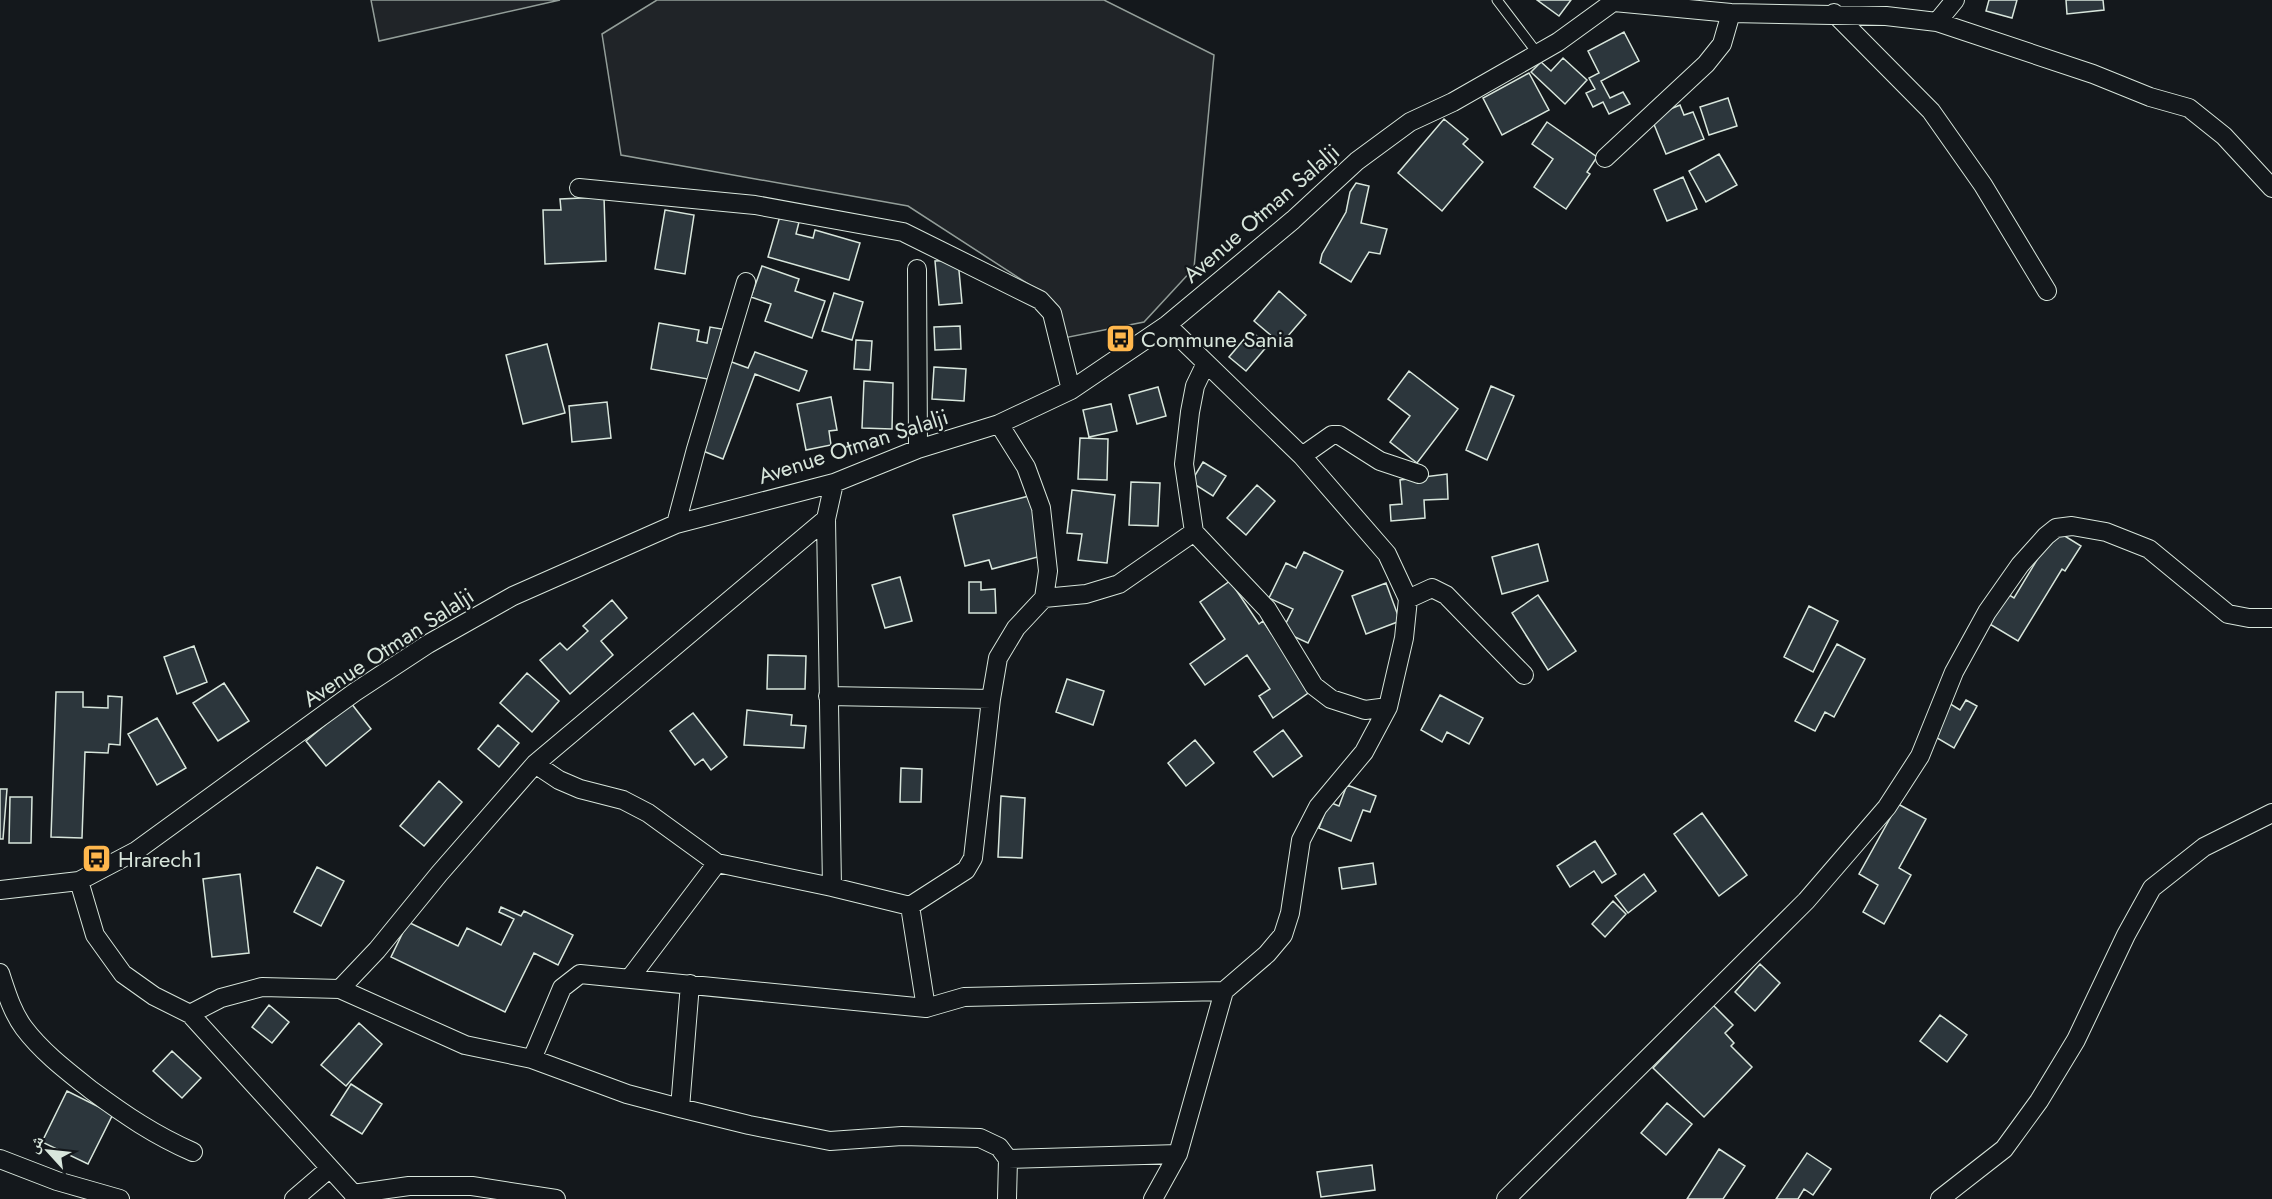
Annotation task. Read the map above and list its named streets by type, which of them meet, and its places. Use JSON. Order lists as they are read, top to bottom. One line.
{"streets":{"street":["Avenue Otman Salalji"]},"places":{"bus stop":["Commune Sania","Hrarech1"]},"north":"top left"}
